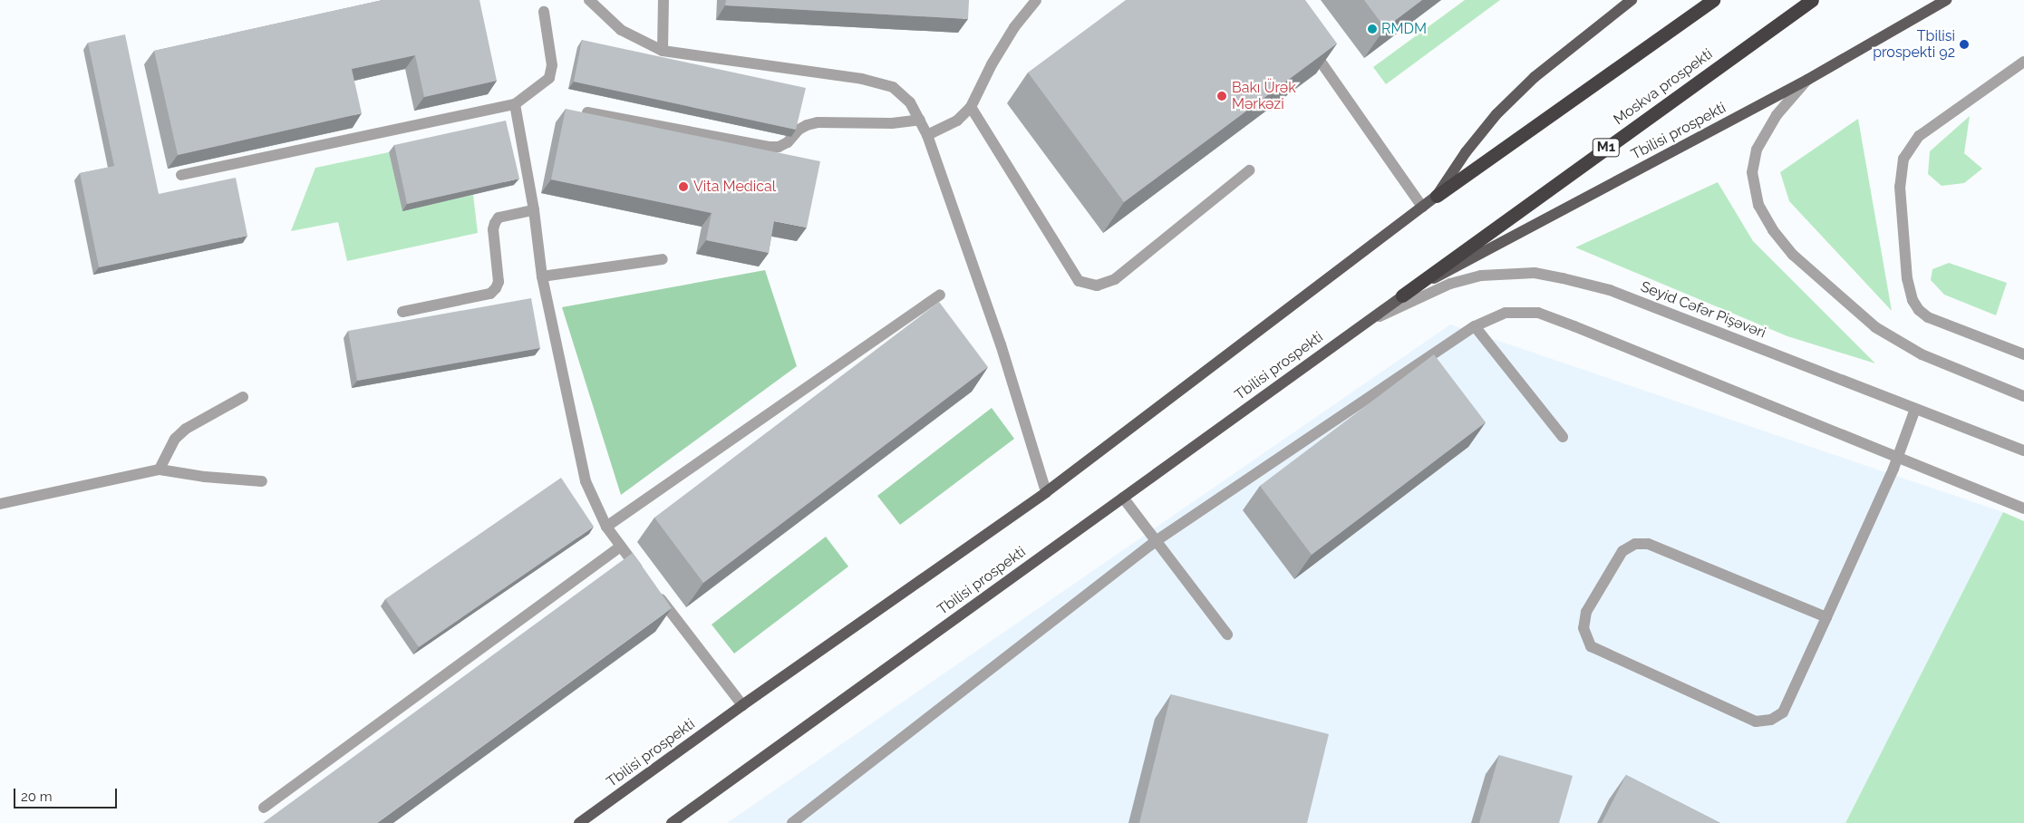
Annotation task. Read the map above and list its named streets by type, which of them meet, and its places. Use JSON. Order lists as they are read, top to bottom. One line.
{"streets":{"highway":["Moskva prospekti","M1"],"main road":["Tbilisi prospekti"],"street":["Seyid Cəfər Pişəvəri"]},"crossings":[["Moskva prospekti","Tbilisi prospekti"],["Tbilisi prospekti","Seyid Cəfər Pişəvəri"]],"places":["RMDM","Tbilisi prospekti 92","Bakı Ürək Mərkəzi","Vita Medical"],"scale_bar":"20 m"}
